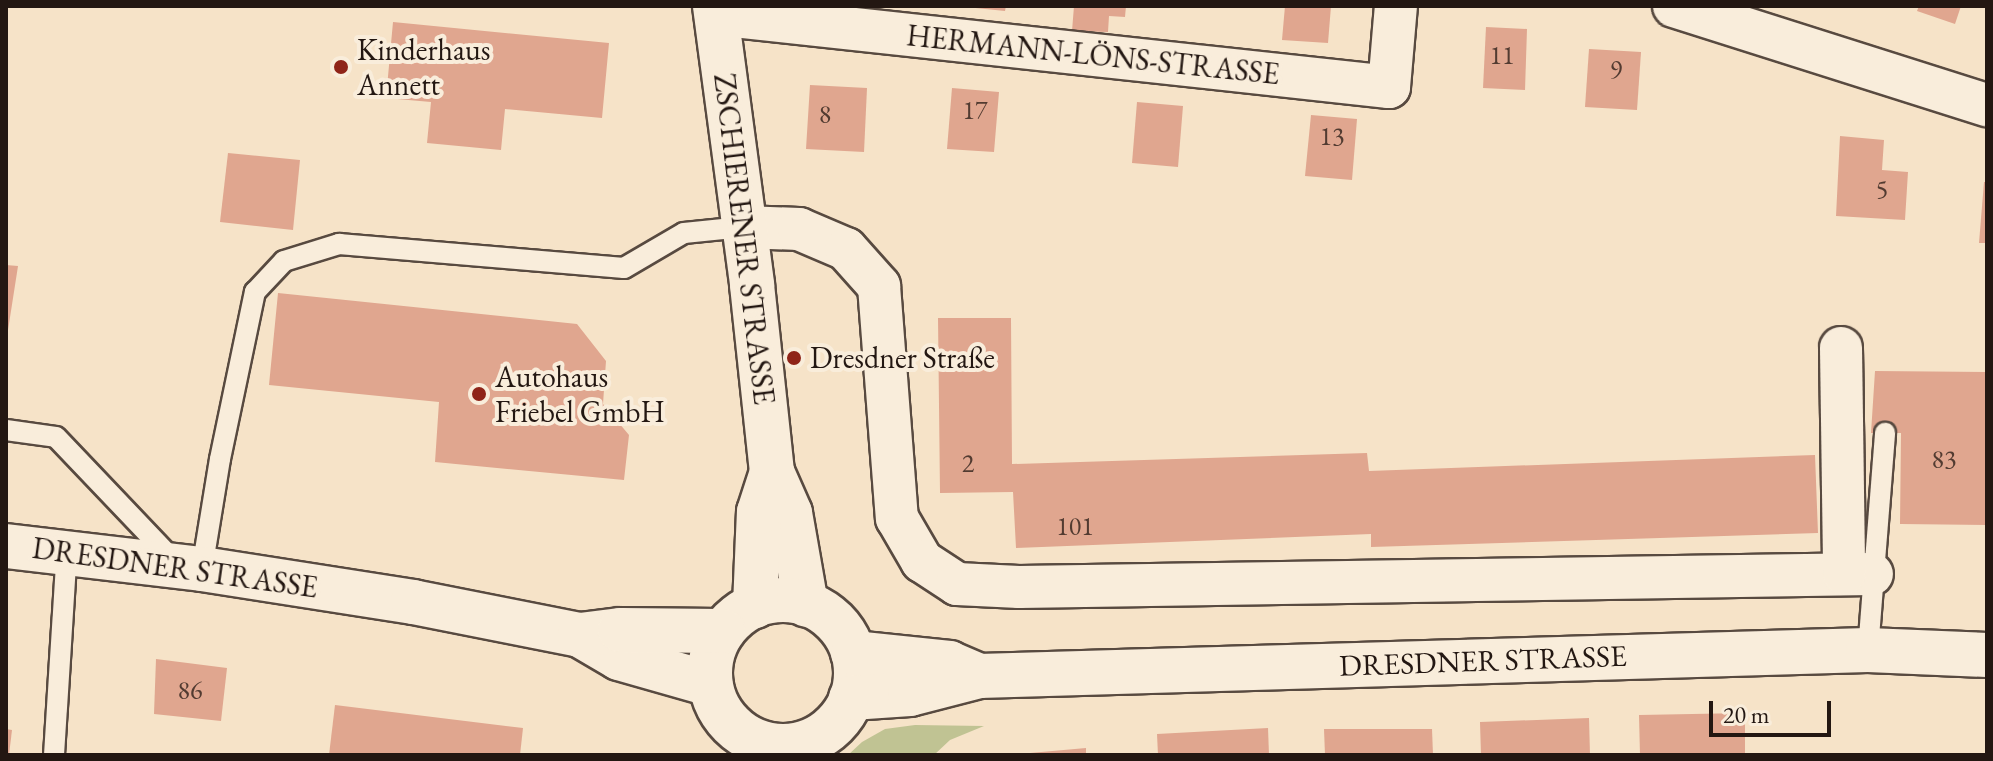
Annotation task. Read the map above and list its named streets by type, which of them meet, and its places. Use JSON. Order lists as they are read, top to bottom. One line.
{"streets":{"street":["HERMANN-LÖNS-STRASSE","ZSCHIERENER STRASSE","DRESDNER STRASSE"]},"crossings":[["HERMANN-LÖNS-STRASSE","ZSCHIERENER STRASSE"],["ZSCHIERENER STRASSE","DRESDNER STRASSE"]],"places":["Kinderhaus Annett","Dresdner Straße","Autohaus Friebel GmbH"],"house_numbers":["11","9","17","8","13","5","83","2","101","86"],"scale_bar":"20 m"}
